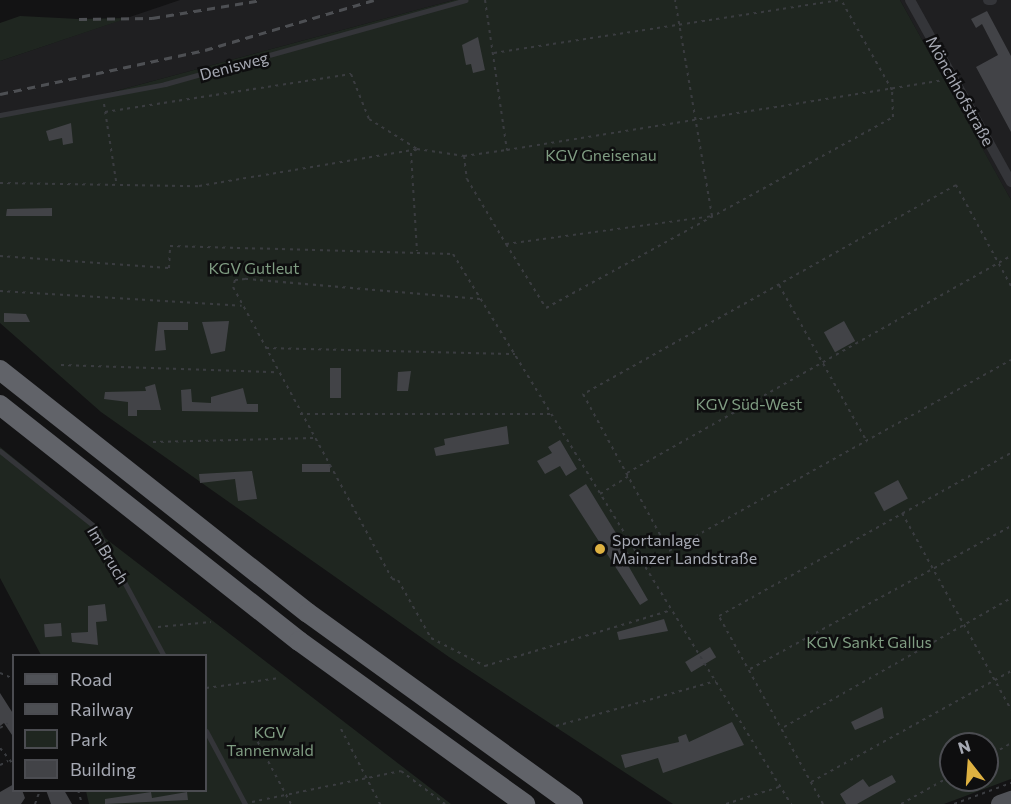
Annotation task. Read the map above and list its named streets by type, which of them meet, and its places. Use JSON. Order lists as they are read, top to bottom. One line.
{"streets":{"street":["Mönchhofstraße"],"lane":["Denisweg","Im Bruch"]},"parks":["KGV Gneisenau","KGV Gutleut","KGV Süd-West","KGV Sankt Gallus","KGV Tannenwald"],"places":["Sportanlage Mainzer Landstraße"],"legend":["Road","Railway","Park","Building"],"north":"top"}
